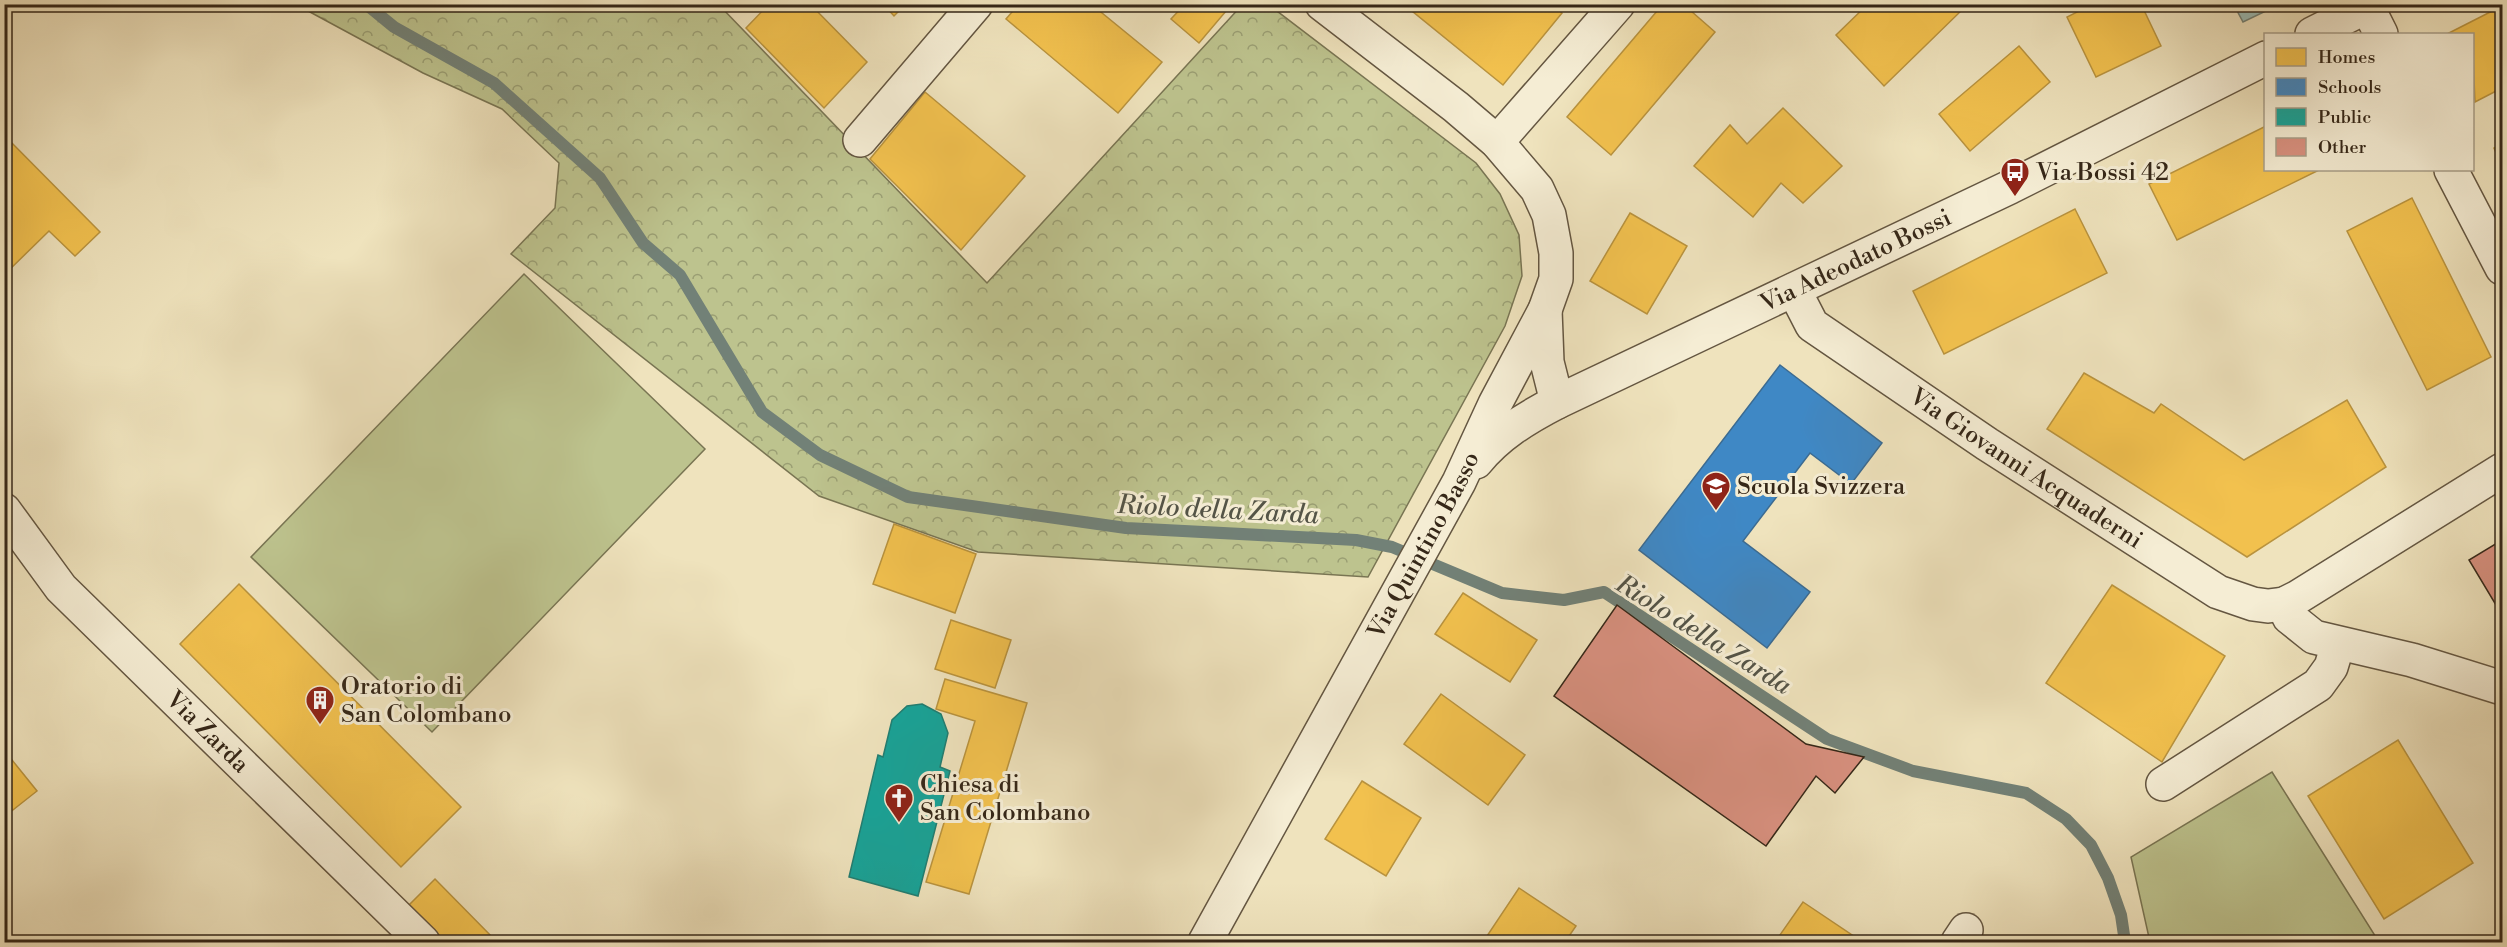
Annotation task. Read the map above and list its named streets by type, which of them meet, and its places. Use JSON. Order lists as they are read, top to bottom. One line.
{"streets":{"street":["Via Adeodato Bossi","Via Giovanni Acquaderni","Via Quintino Basso","Via Zarda"]},"crossings":[["Via Adeodato Bossi","Via Giovanni Acquaderni"],["Via Adeodato Bossi","Via Quintino Basso"]],"water":["Riolo della Zarda"],"places":{"bus stop":["Via Bossi 42"],"school or university":["Scuola Svizzera"],"building":["Oratorio di San Colombano"],"church":["Chiesa di San Colombano"]},"legend":["Homes","Schools","Public","Other"]}
